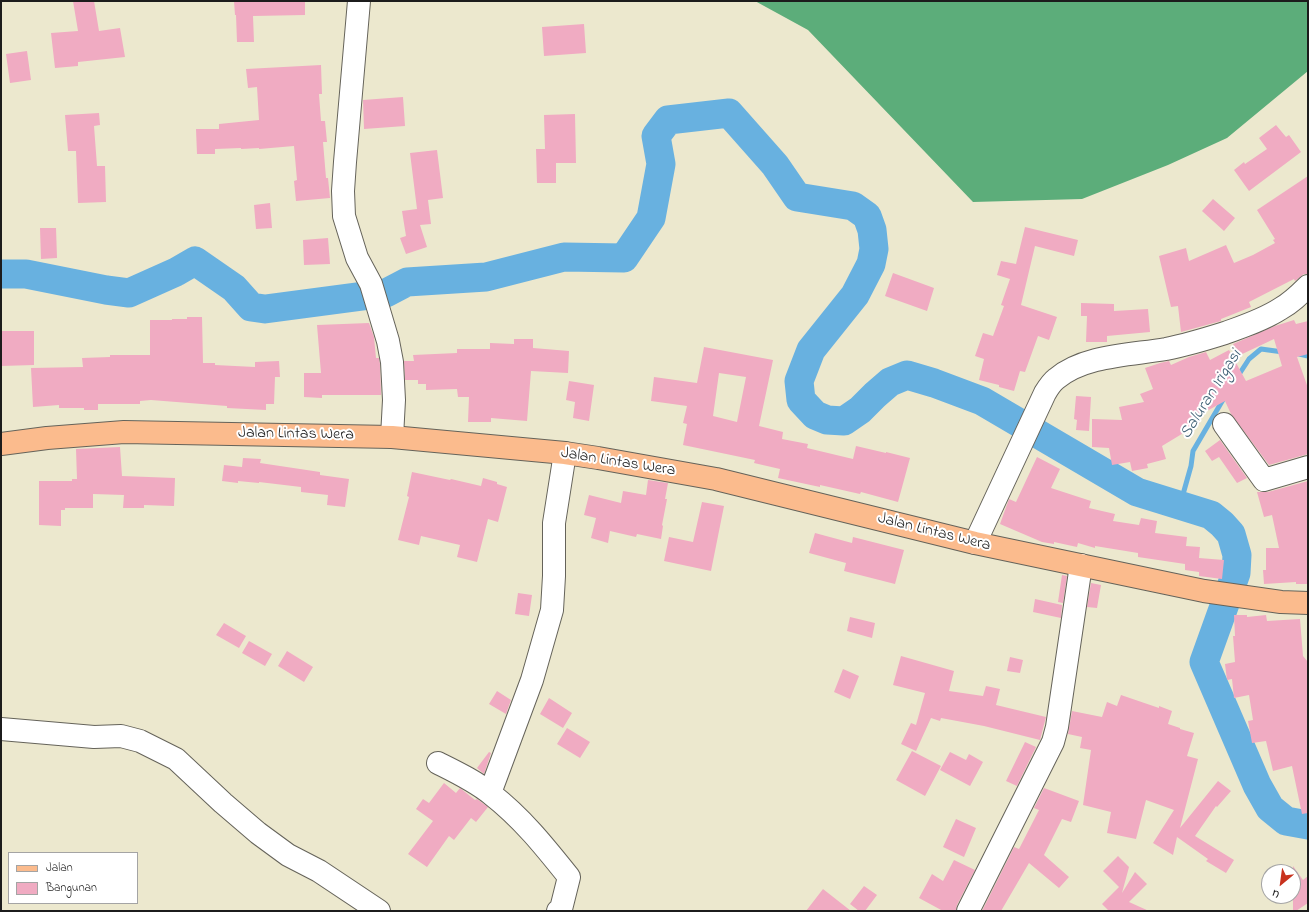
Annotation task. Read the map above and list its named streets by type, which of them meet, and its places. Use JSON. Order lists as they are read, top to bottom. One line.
{"streets":{"main road":["Jalan Lintas Wera"]},"water":["Saluran Irigasi"],"legend":["Jalan","Bangunan"],"north":"bottom left"}
